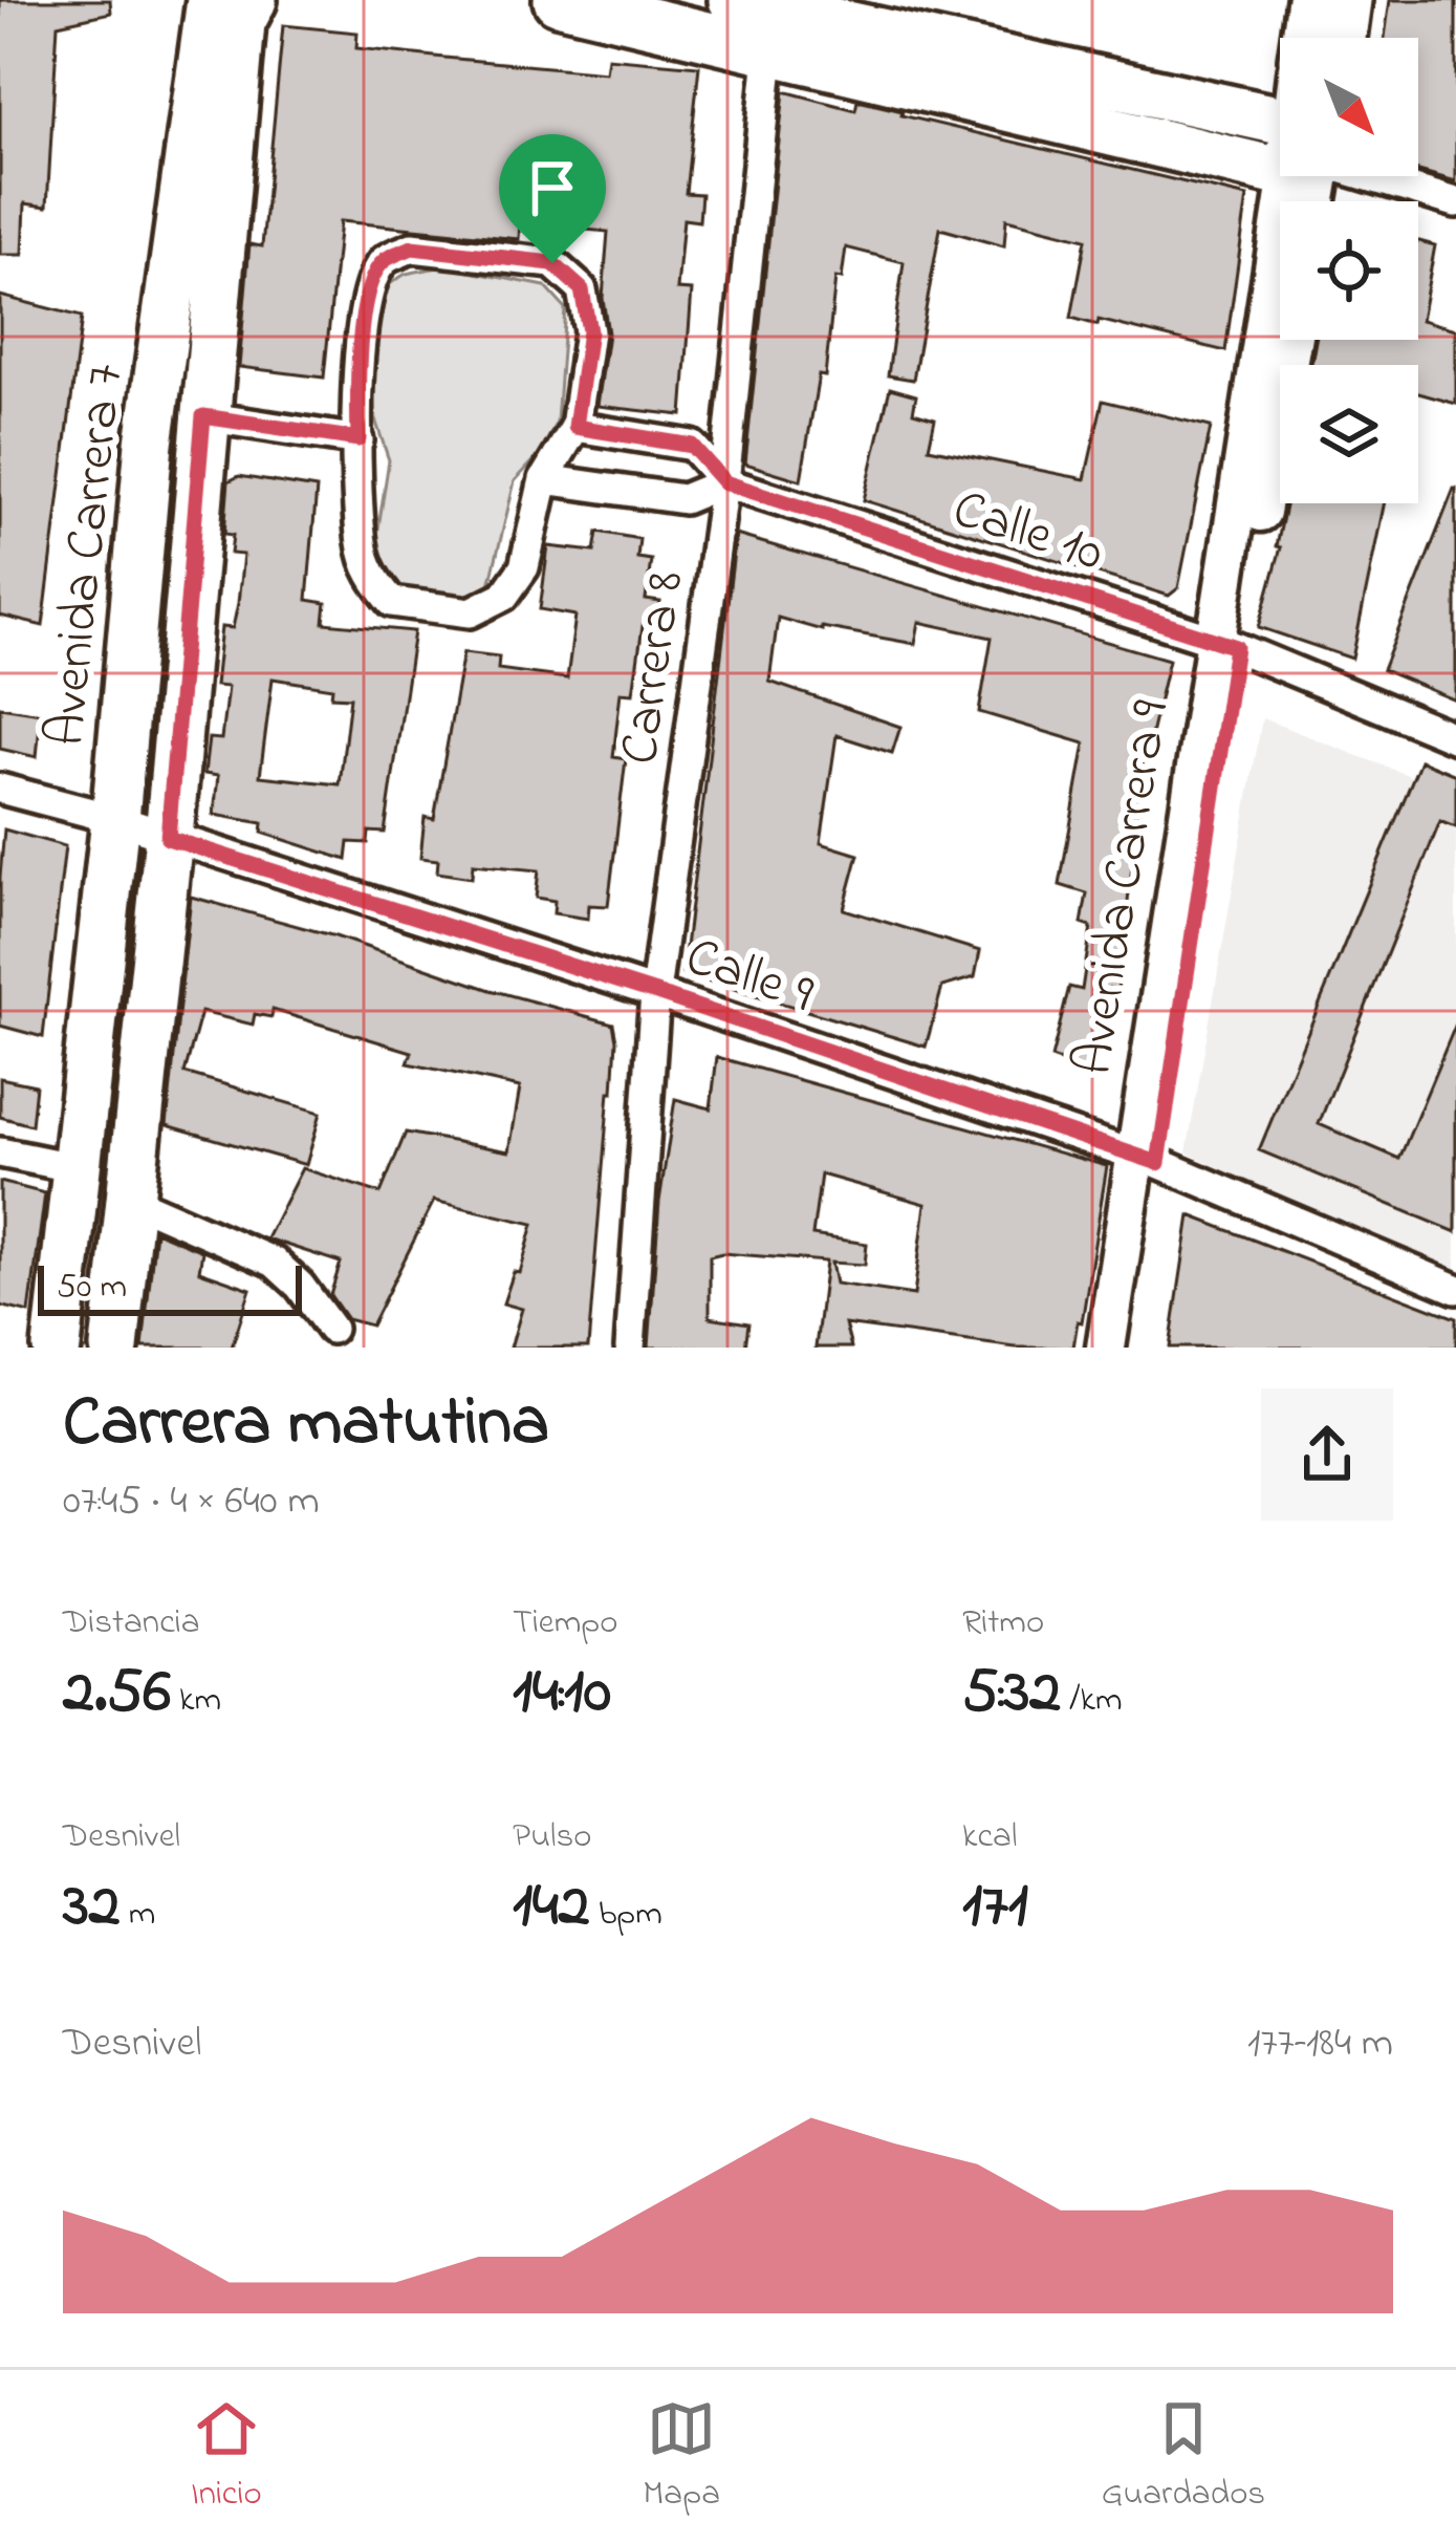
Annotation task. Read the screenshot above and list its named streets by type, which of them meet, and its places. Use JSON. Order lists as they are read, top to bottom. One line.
{"streets":{"main road":["Avenida Carrera 7"],"street":["Calle 10","Carrera 8","Avenida Carrera 9","Calle 9"]},"crossings":[["Calle 10","Carrera 8"],["Calle 10","Avenida Carrera 9"],["Avenida Carrera 7","Calle 9"],["Carrera 8","Calle 9"],["Avenida Carrera 9","Calle 9"]],"scale_bar":"50 m","north":"bottom right","page":{"scale":"50 m","heading":["Carrera matutina","07:45 · 4 × 640 m"],"stats":[["Distancia","2.56 km"],["Tiempo","14:10"],["Ritmo","5:32 /km"],["Desnivel","32 m"],["Pulso","142 bpm"],["kcal","171"]],"chart":["Desnivel","177–184 m"],"tabs":["Inicio","Mapa","Guardados"]}}
